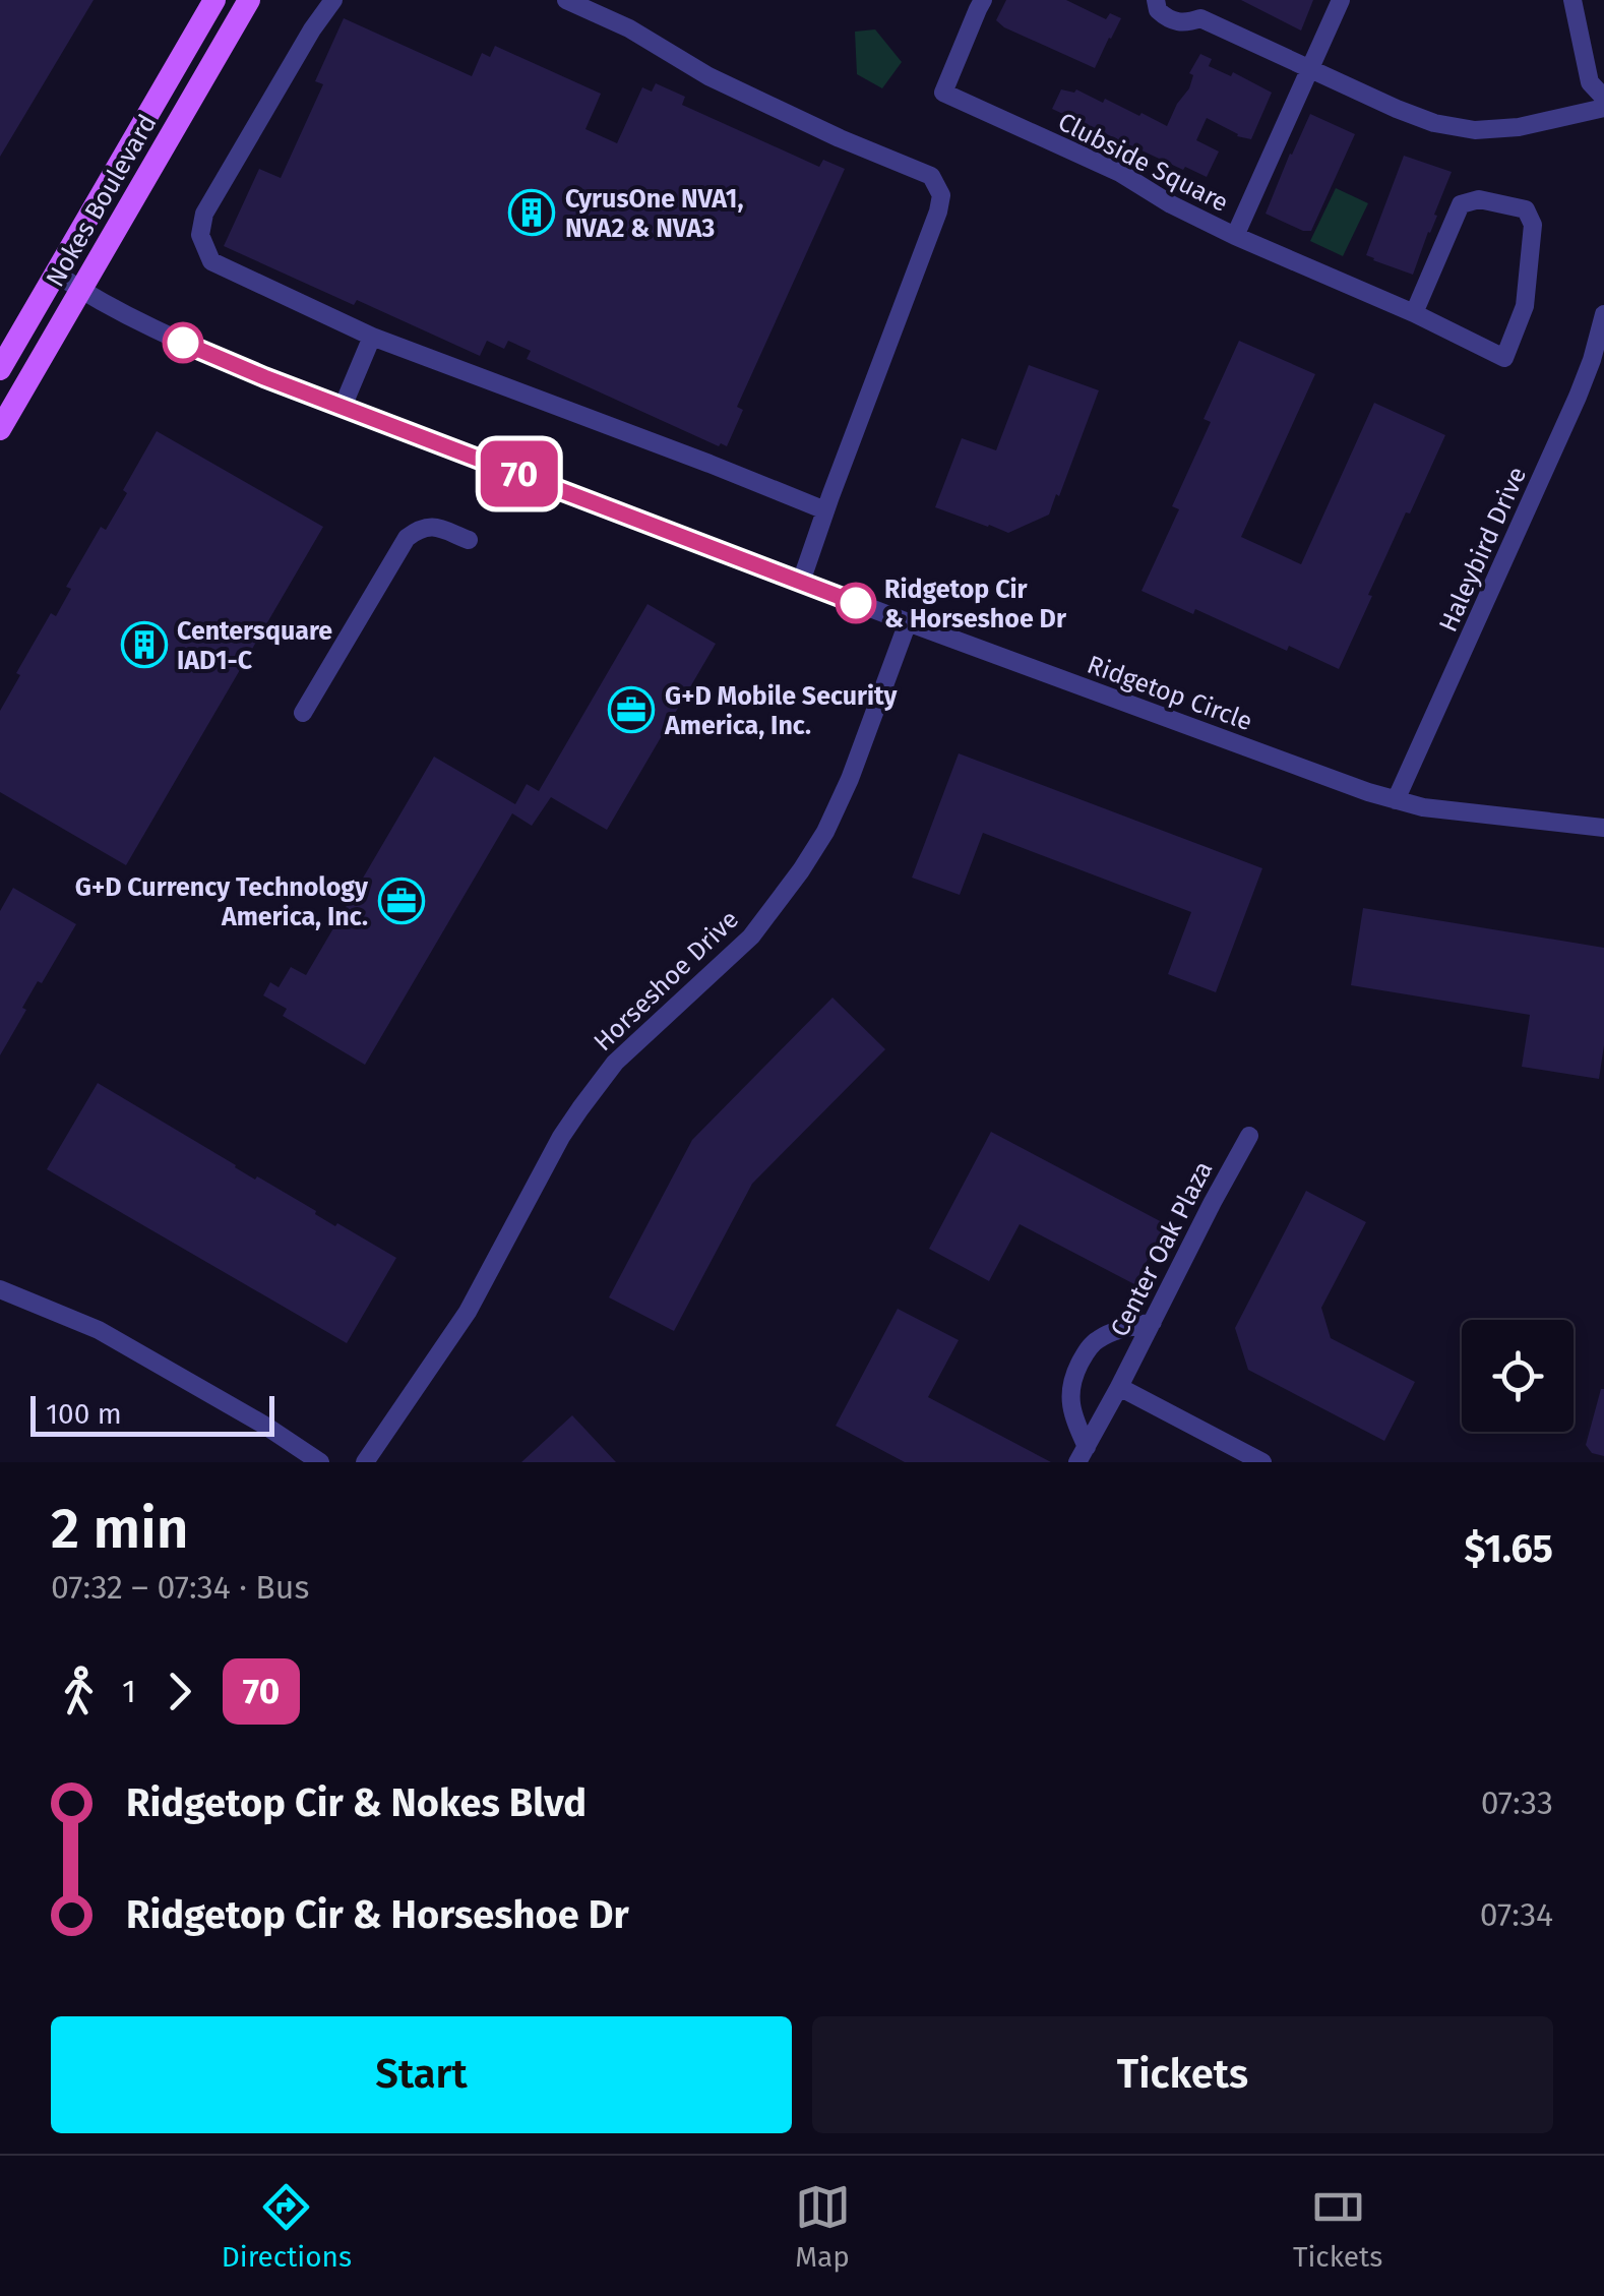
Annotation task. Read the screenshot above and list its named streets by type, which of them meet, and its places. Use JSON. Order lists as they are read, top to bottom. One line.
{"streets":{"main road":["Nokes Boulevard"],"street":["Clubside Square","Haleybird Drive","Ridgetop Circle","Horseshoe Drive","Center Oak Plaza"]},"crossings":[["Nokes Boulevard","Ridgetop Circle"],["Haleybird Drive","Ridgetop Circle"],["Ridgetop Circle","Horseshoe Drive"]],"places":{"building":["CyrusOne NVA1, NVA2 & NVA3","Centersquare IAD1-C"],"other":["Ridgetop Cir & Horseshoe Dr"],"office":["G+D Mobile Security America, Inc.","G+D Currency Technology America, Inc."]},"lines":["bus line 70"],"scale_bar":"100 m","page":{"on_map":"70","scale":"100 m","heading":["2 min","07:32 – 07:34 · Bus","$1.65"],"legs":["1","70"],"list":[{"name":"Ridgetop Cir & Nokes Blvd","value":"07:33"},{"name":"Ridgetop Cir & Horseshoe Dr","value":"07:34"}],"buttons":["Start","Tickets"],"tabs":["Directions","Map","Tickets"]}}
